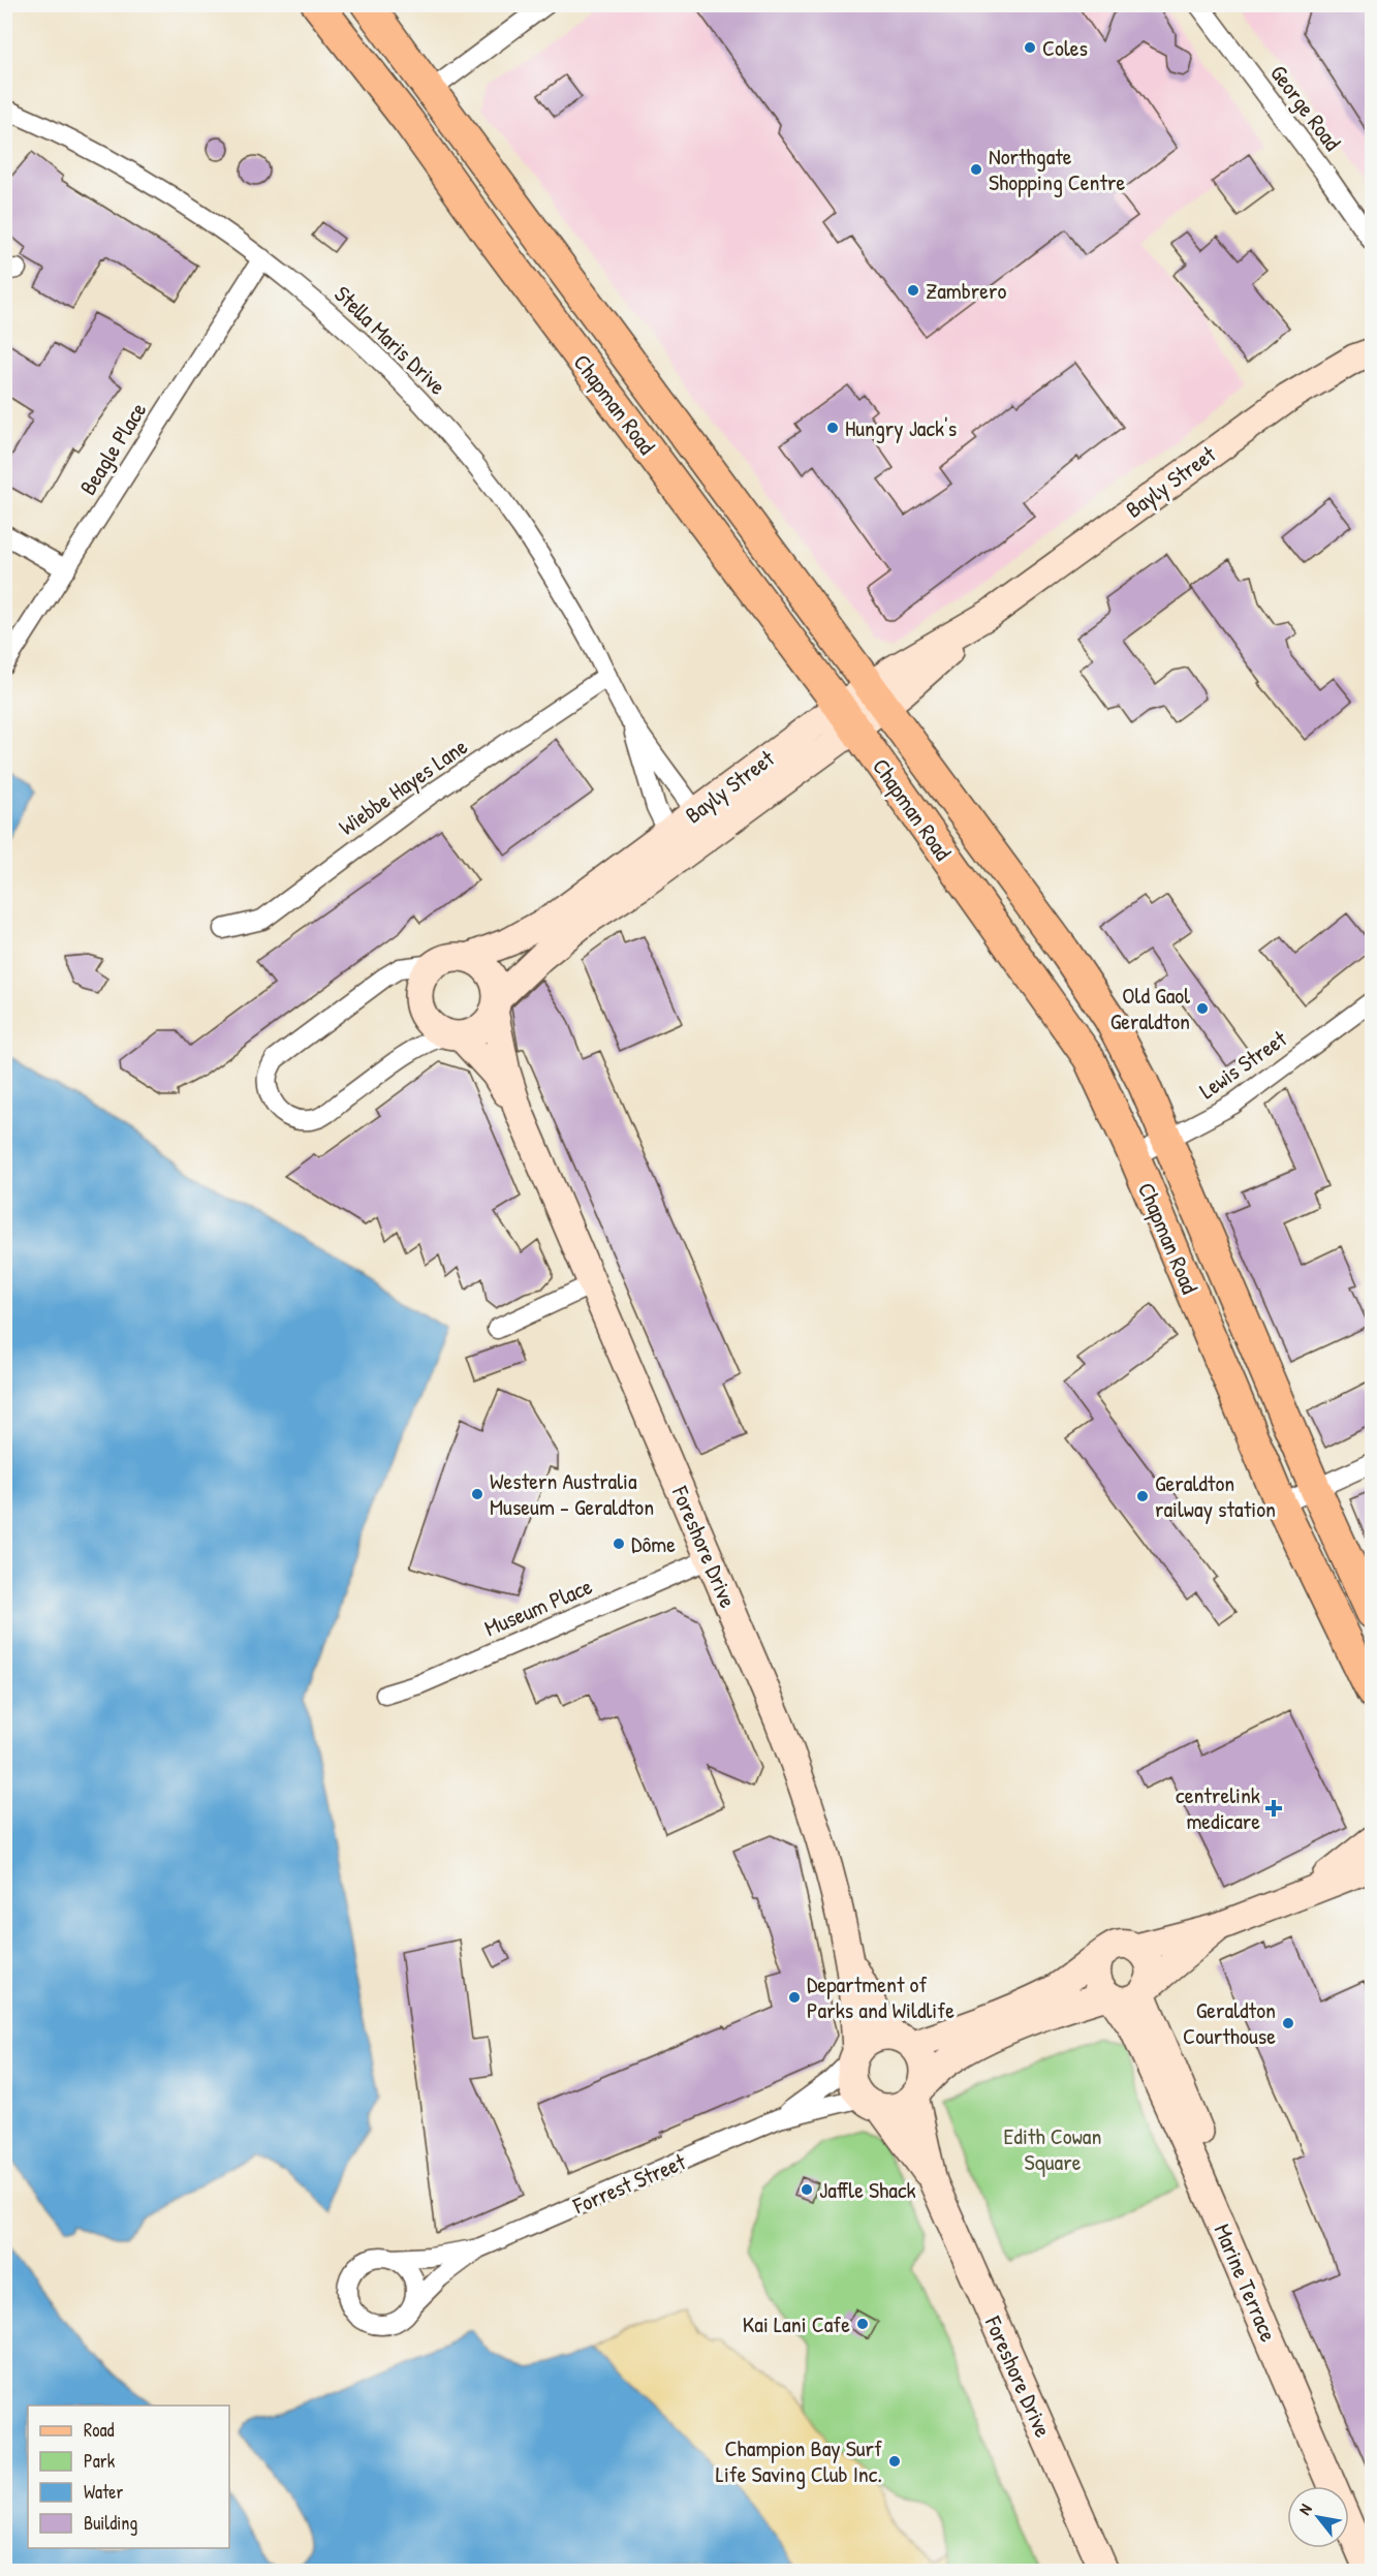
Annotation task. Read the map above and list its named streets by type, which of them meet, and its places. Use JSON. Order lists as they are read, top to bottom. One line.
{"streets":{"main road":["Chapman Road"],"street":["George Road","Stella Maris Drive","Beagle Place","Bayly Street","Wiebbe Hayes Lane","Lewis Street","Foreshore Drive","Museum Place","Forrest Street","Marine Terrace"]},"crossings":[["Stella Maris Drive","Beagle Place"],["Stella Maris Drive","Bayly Street"],["Stella Maris Drive","Wiebbe Hayes Lane"],["Chapman Road","Bayly Street"],["Chapman Road","Lewis Street"],["Bayly Street","Foreshore Drive"],["Foreshore Drive","Museum Place"],["Foreshore Drive","Forrest Street"]],"parks":["Edith Cowan Square"],"places":{"other":["Coles","Northgate Shopping Centre","Zambrero","Hungry Jack's","Old Gaol Geraldton","Western Australia Museum - Geraldton","Geraldton railway station","Dôme","Department of Parks and Wildlife","Geraldton Courthouse","Jaffle Shack","Kai Lani Cafe","Champion Bay Surf Life Saving Club Inc."],"health":["centrelink medicare"]},"legend":["Road","Park","Water","Building"],"north":"top left"}
